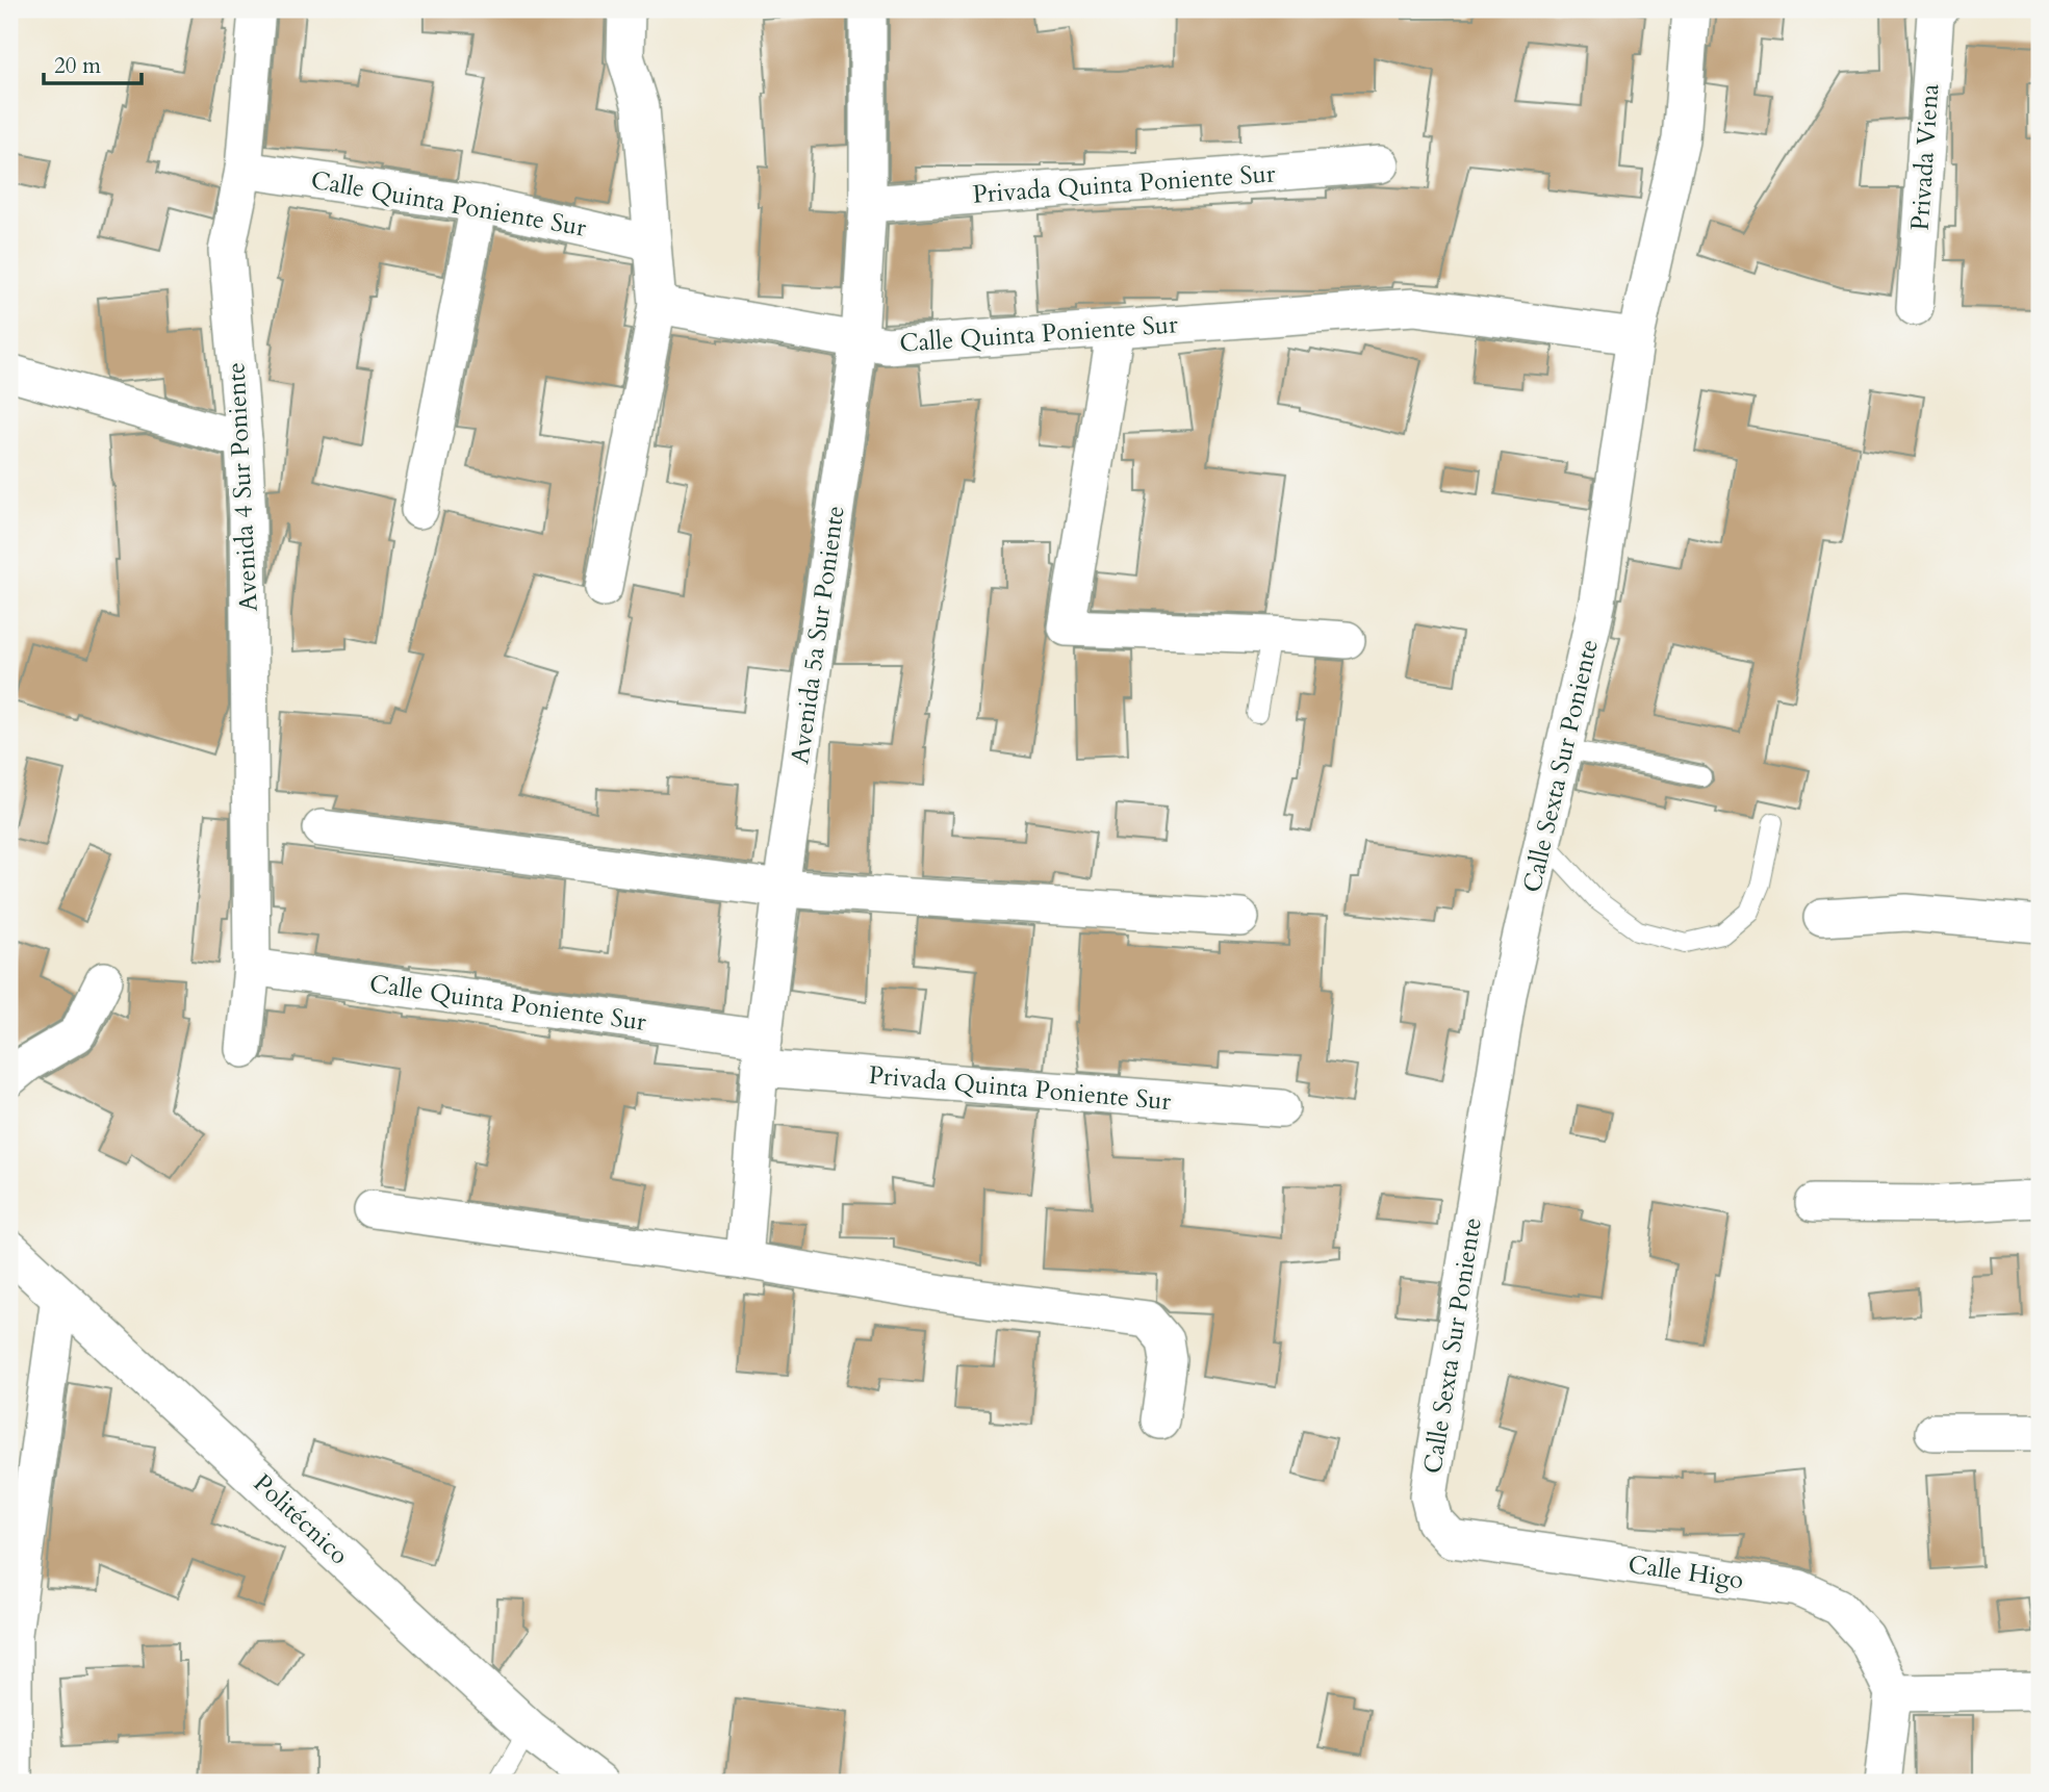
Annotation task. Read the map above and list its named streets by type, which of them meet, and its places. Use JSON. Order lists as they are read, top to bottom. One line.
{"streets":{"street":["Privada Viena","Privada Quinta Poniente Sur","Calle Quinta Poniente Sur","Avenida 4 Sur Poniente","Avenida 5a Sur Poniente","Calle Sexta Sur Poniente","Politécnico","Calle Higo"]},"crossings":[["Privada Quinta Poniente Sur","Calle Quinta Poniente Sur"],["Privada Quinta Poniente Sur","Avenida 5a Sur Poniente"],["Calle Quinta Poniente Sur","Avenida 4 Sur Poniente"],["Calle Quinta Poniente Sur","Avenida 5a Sur Poniente"],["Calle Quinta Poniente Sur","Calle Sexta Sur Poniente"],["Calle Sexta Sur Poniente","Calle Higo"]],"scale_bar":"20 m"}
